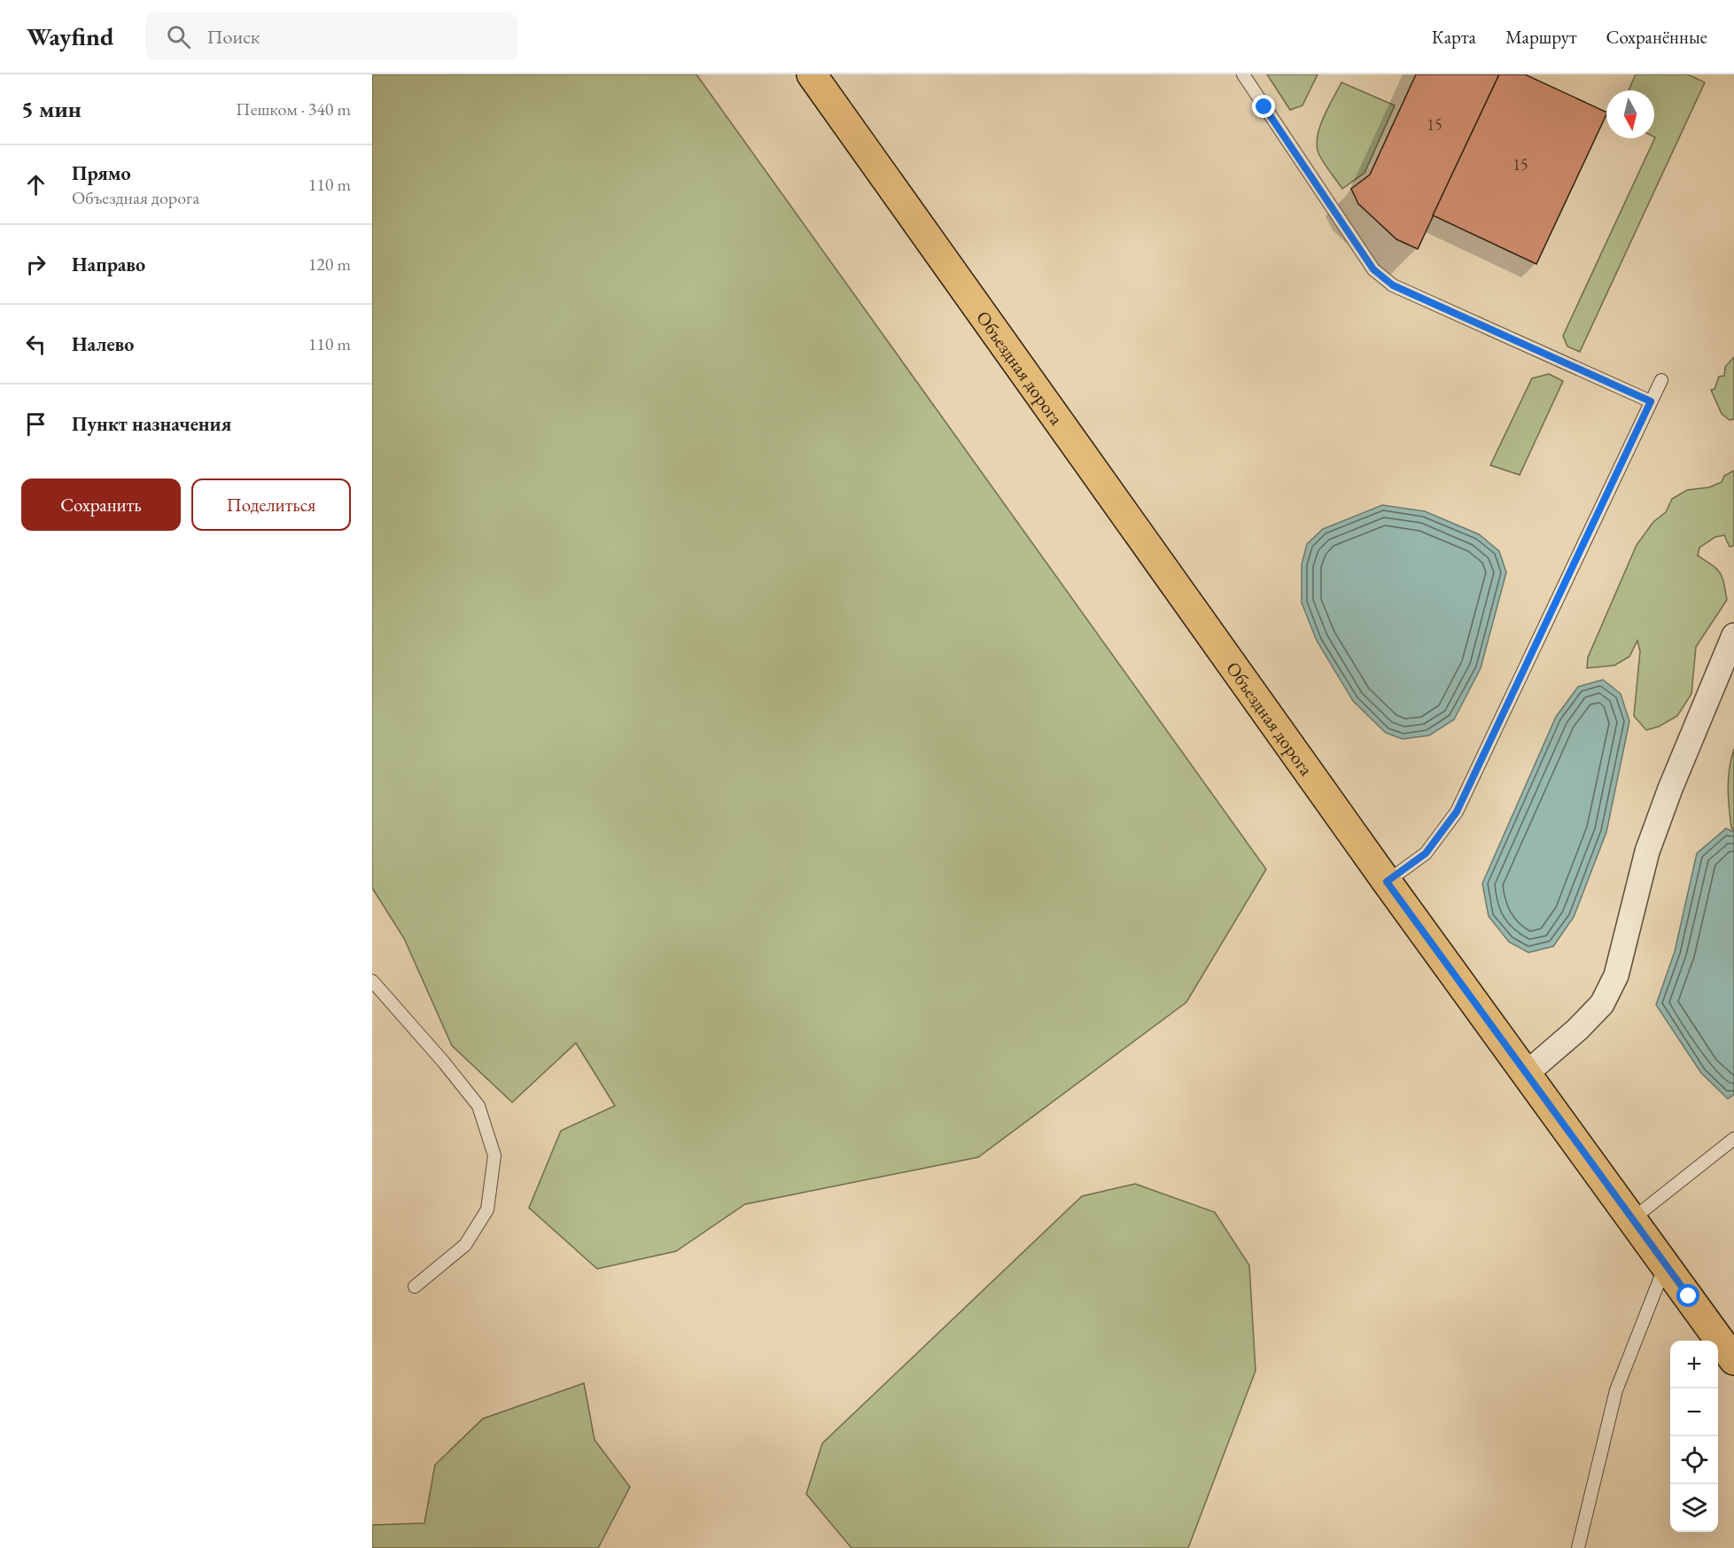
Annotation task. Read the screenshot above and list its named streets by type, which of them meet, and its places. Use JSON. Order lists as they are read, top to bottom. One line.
{"streets":{"main road":["Объездная дорога"]},"house_numbers":["15","15"],"north":"bottom","page":{"header":"Wayfind","search":"Поиск","nav":["Карта","Маршрут","Сохранённые"],"heading":["5 мин","Пешком · 340 m"],"list":[["Прямо","Объездная дорога","110 m"],["Направо","120 m"],["Налево","110 m"],"Пункт назначения"],"buttons":["Сохранить","Поделиться"],"map_buttons":["+","−"]}}
